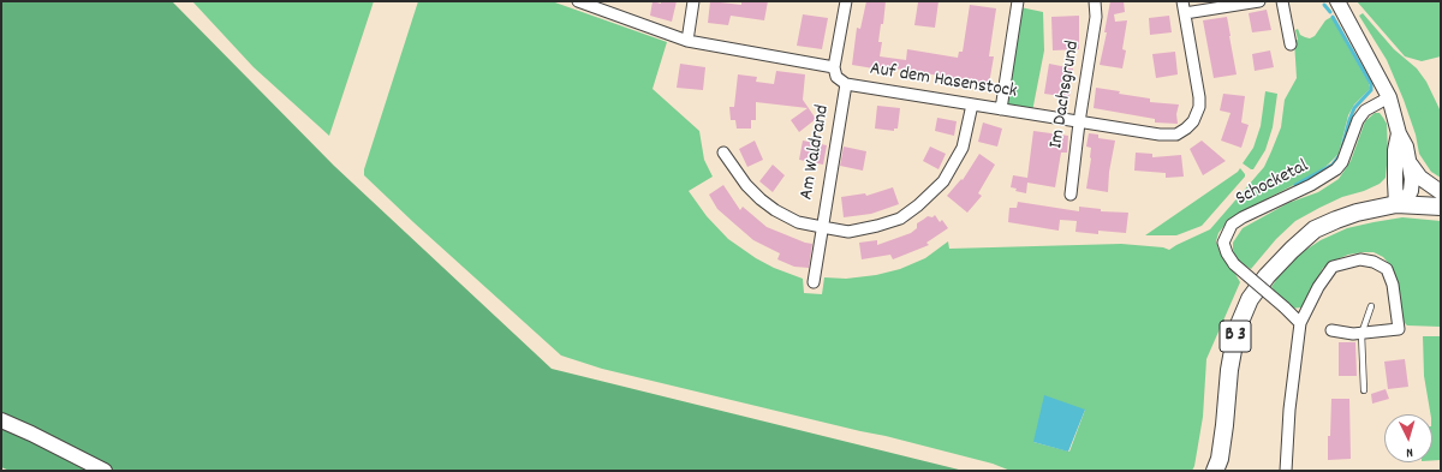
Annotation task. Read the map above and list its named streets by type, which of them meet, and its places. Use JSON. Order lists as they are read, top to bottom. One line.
{"streets":{"main road":["B 3"],"street":["Auf dem Hasenstock","Im Dachsgrund","Am Waldrand","Schocketal"]},"crossings":[["Auf dem Hasenstock","Im Dachsgrund"],["Auf dem Hasenstock","Am Waldrand"]],"north":"bottom"}
